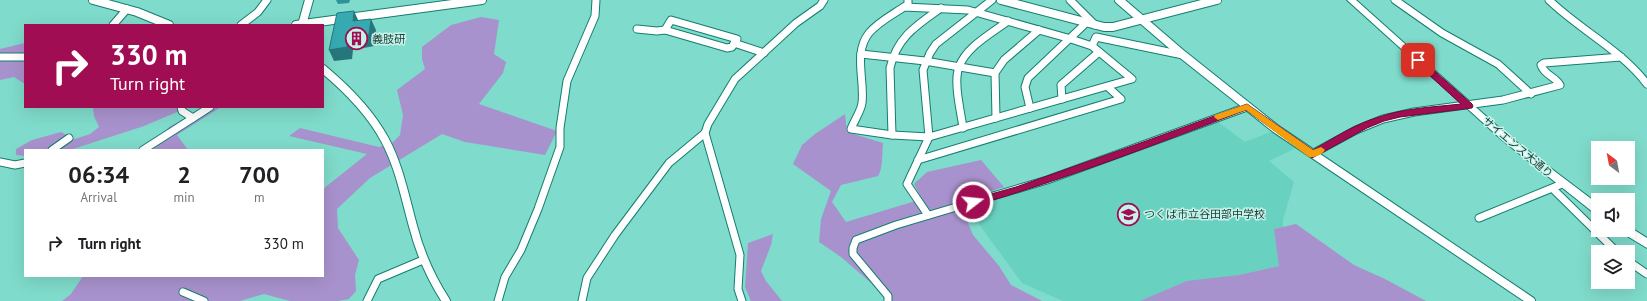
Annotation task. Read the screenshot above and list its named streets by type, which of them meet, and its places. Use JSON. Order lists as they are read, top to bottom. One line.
{"streets":{"main road":["サイエンス大通り"]},"places":{"building":["義肢研"],"school or university":["つくば市立谷田部中学校"]},"north":"top left","page":{"turn":["330 m","Turn right"],"eta":["06:34","Arrival","2","min","700","m"],"list":[{"name":"Turn right","value":"330 m"}]}}
